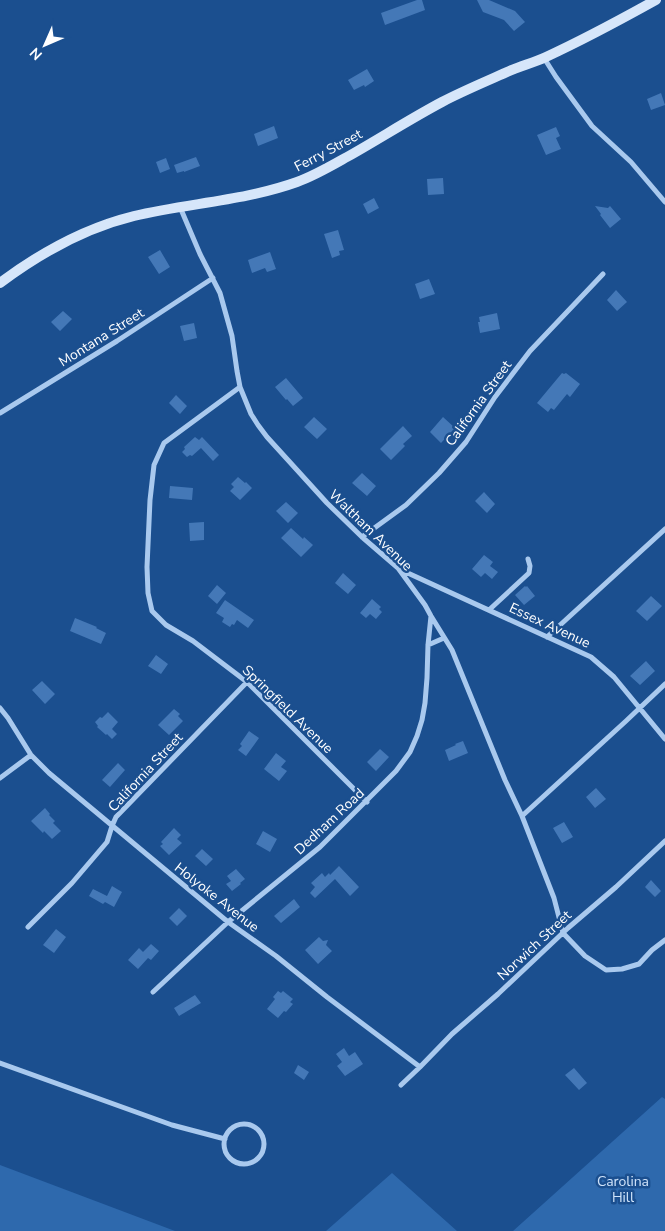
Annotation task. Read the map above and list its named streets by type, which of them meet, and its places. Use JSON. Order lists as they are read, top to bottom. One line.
{"streets":{"main road":["Ferry Street"],"street":["Montana Street","California Street","Waltham Avenue","Essex Avenue","Springfield Avenue","Dedham Road","Holyoke Avenue","Norwich Street"]},"crossings":[["Ferry Street","Waltham Avenue"],["Montana Street","Waltham Avenue"],["California Street","Waltham Avenue"],["California Street","Springfield Avenue"],["California Street","Holyoke Avenue"],["Waltham Avenue","Essex Avenue"],["Waltham Avenue","Springfield Avenue"],["Waltham Avenue","Dedham Road"],["Waltham Avenue","Norwich Street"],["Springfield Avenue","Dedham Road"],["Dedham Road","Holyoke Avenue"],["Holyoke Avenue","Norwich Street"]],"parks":["Carolina Hill"],"north":"bottom left"}
